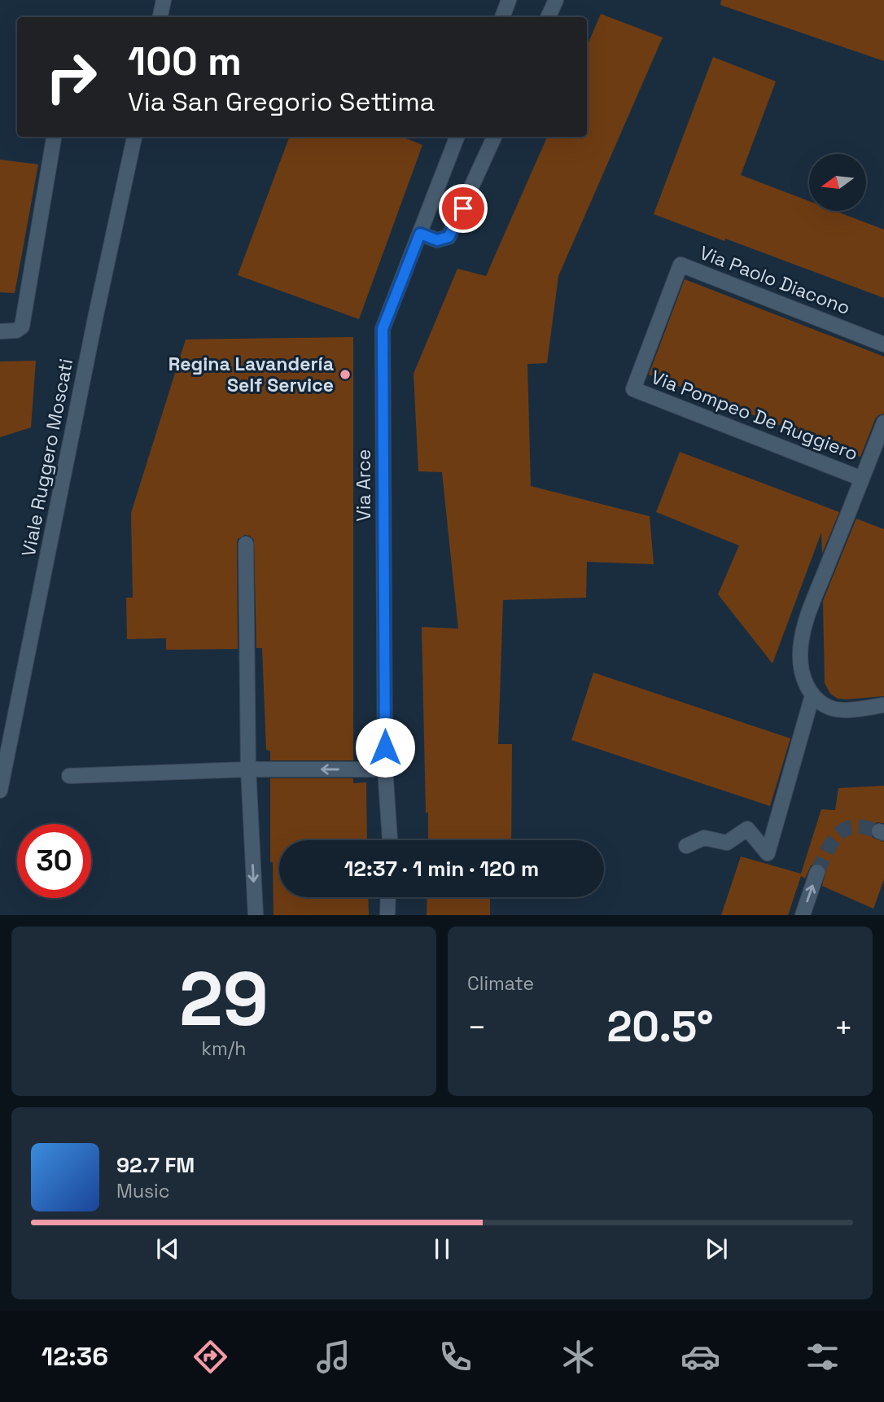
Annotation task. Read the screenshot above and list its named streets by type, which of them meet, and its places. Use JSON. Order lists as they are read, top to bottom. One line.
{"streets":{"street":["Via Paolo Diacono","Via Pompeo De Ruggiero","Viale Ruggero Moscati","Via Arce"]},"crossings":[["Via Paolo Diacono","Via Pompeo De Ruggiero"]],"places":["Regina Lavandería Self Service"],"north":"left","page":{"turn":["100 m","Via San Gregorio Settima"],"limit":"30","trip":"12:37 · 1 min · 120 m","tile":[["29","km/h"],"Climate"],"heat":["−","20.5°","+"],"song":["92.7 FM","Music"],"tabs":"12:36"}}
